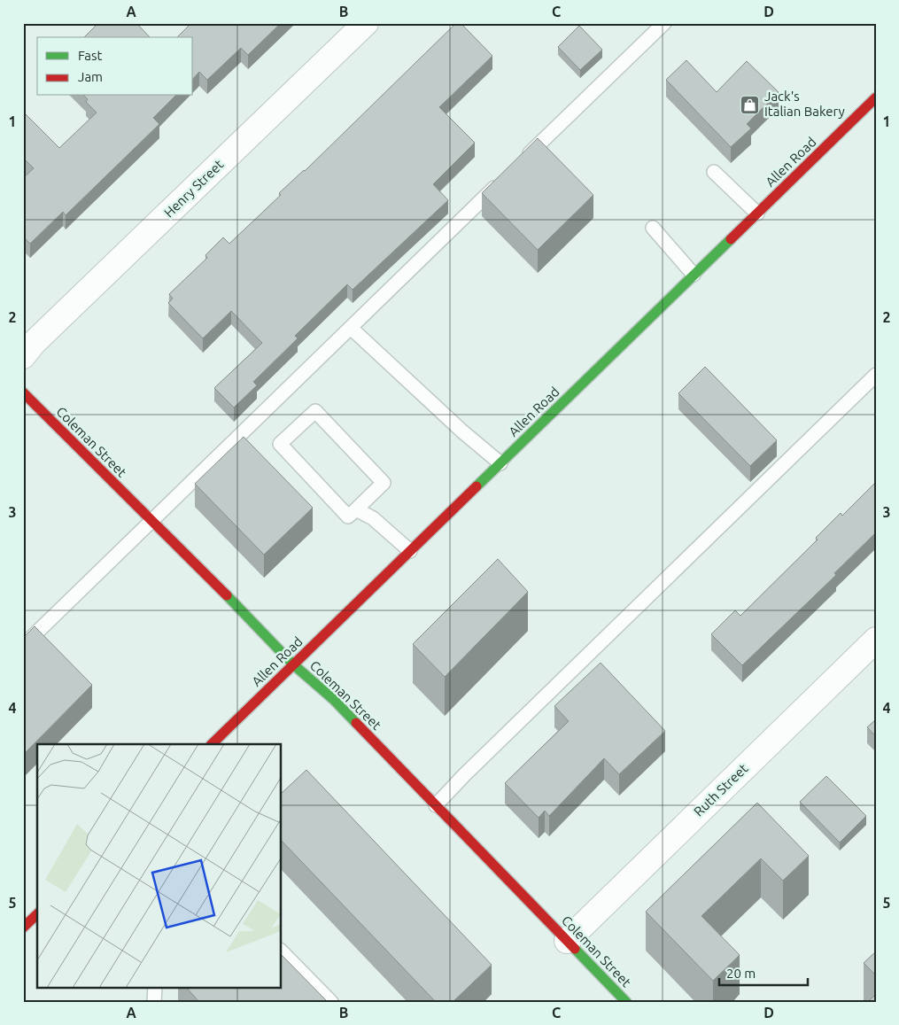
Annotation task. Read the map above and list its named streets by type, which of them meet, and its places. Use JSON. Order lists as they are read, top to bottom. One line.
{"streets":{"main road":["Allen Road","Coleman Street"],"street":["Henry Street","Ruth Street"]},"crossings":[["Allen Road","Coleman Street"],["Coleman Street","Ruth Street"]],"places":{"shop":["Jack's Italian Bakery"]},"legend":["Fast","Jam"],"scale_bar":"20 m","grid":{"columns":["A","B","C","D"],"rows":["1","2","3","4","5"]}}
